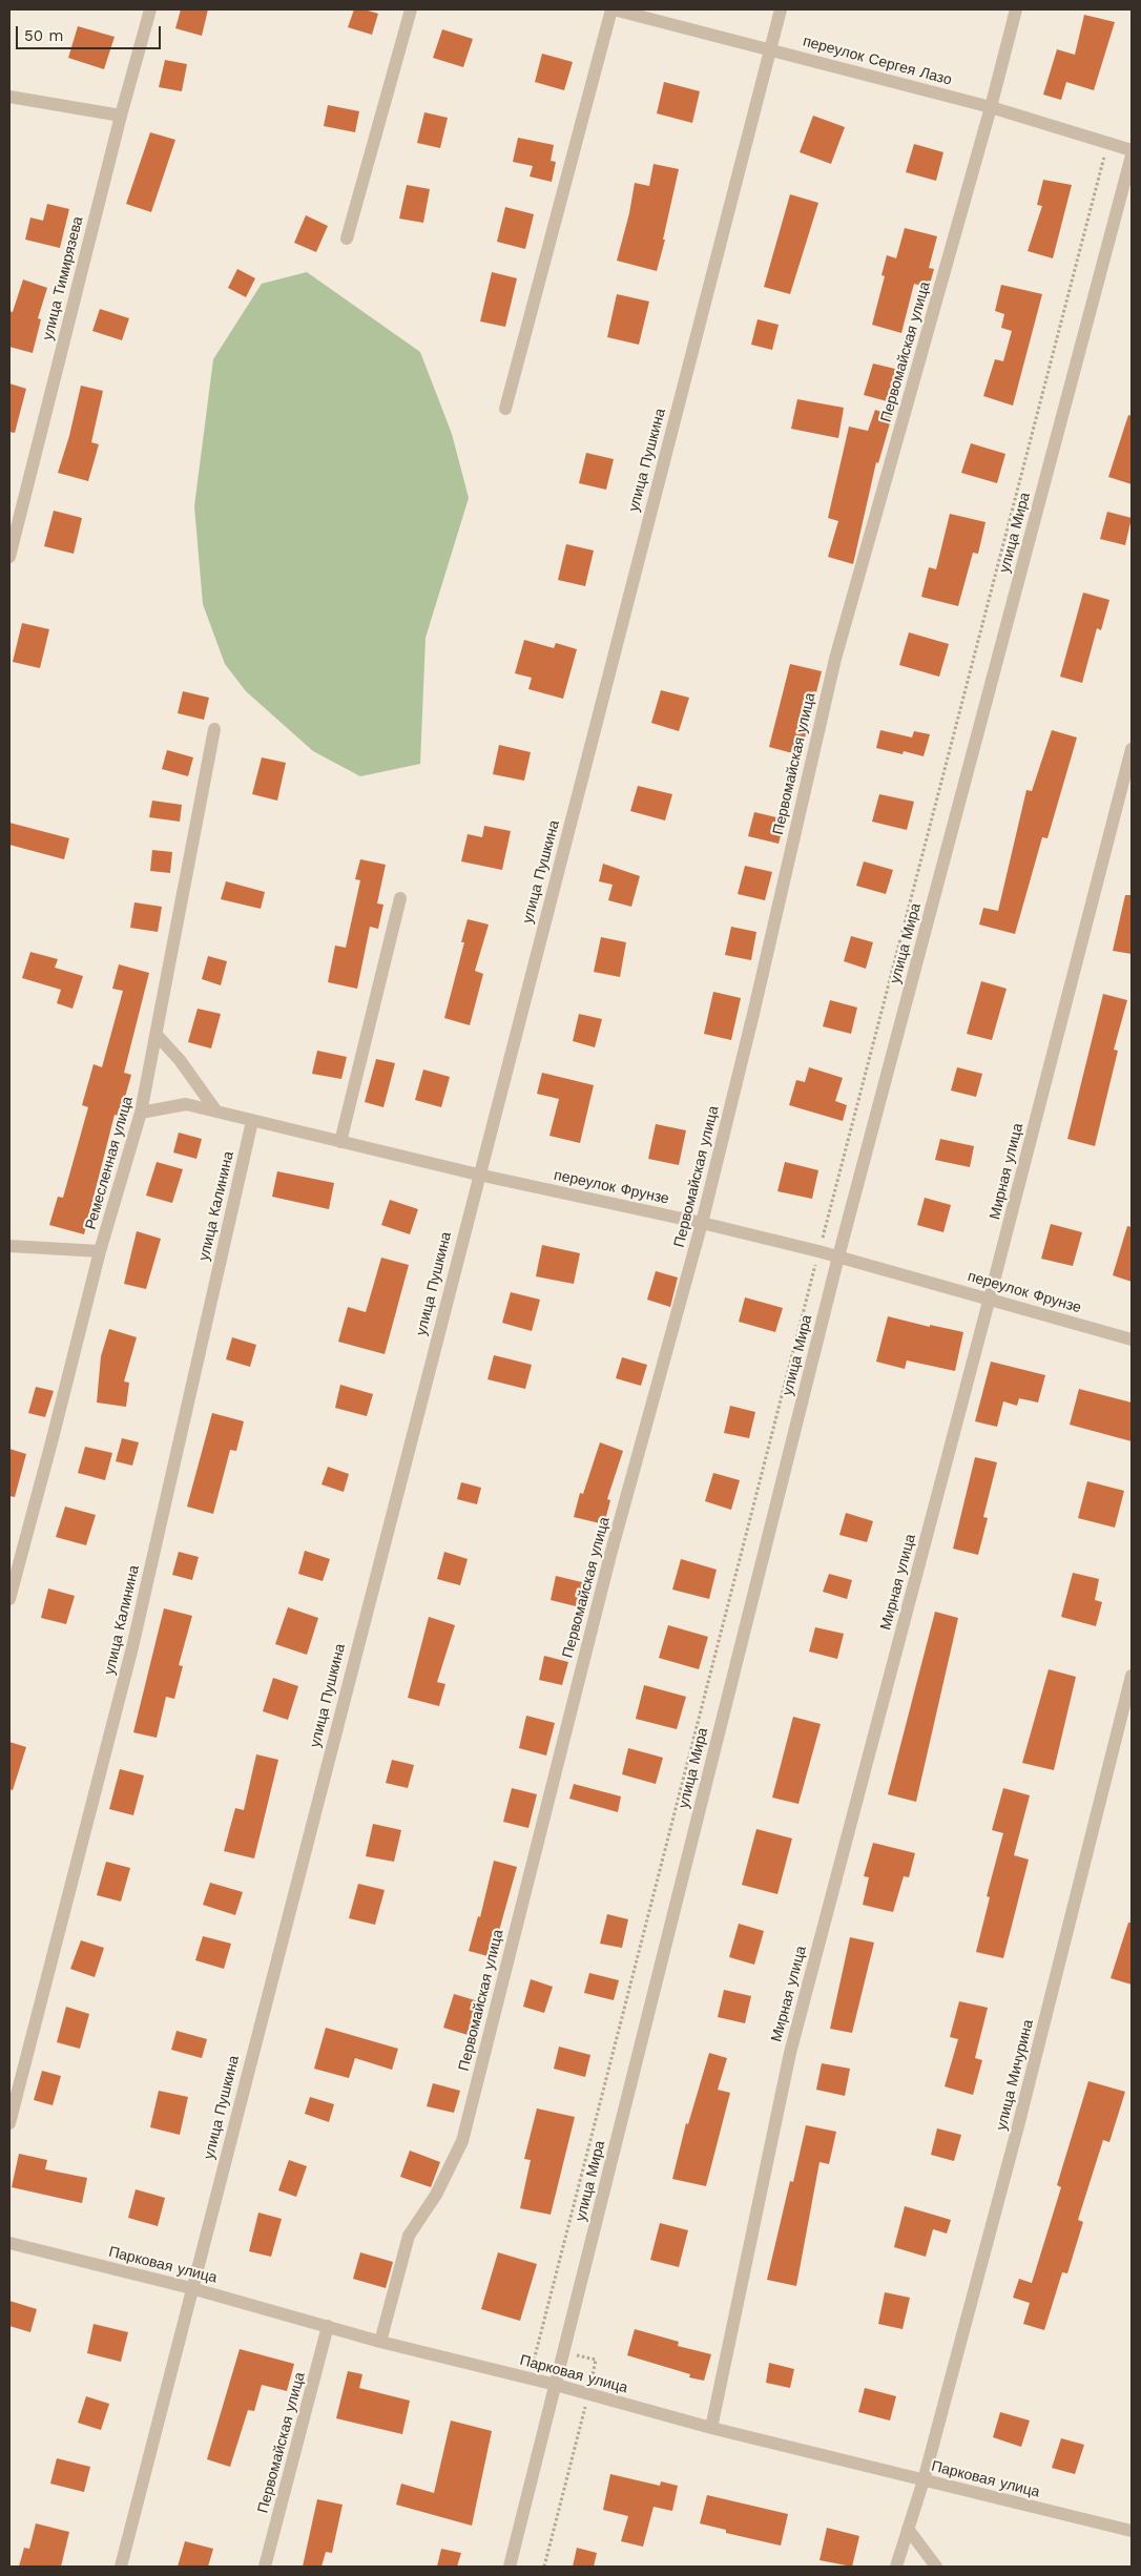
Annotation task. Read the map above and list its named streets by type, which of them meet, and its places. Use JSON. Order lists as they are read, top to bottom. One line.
{"streets":{"street":["переулок Сергея Лазо","улица Тимирязева","Первомайская улица","улица Пушкина","улица Мира","Ремесленная улица","Мирная улица","переулок Фрунзе","улица Калинина","улица Мичурина","Парковая улица"]},"crossings":[["переулок Сергея Лазо","Первомайская улица"],["переулок Сергея Лазо","улица Пушкина"],["Первомайская улица","переулок Фрунзе"],["Первомайская улица","Парковая улица"],["улица Пушкина","переулок Фрунзе"],["улица Пушкина","Парковая улица"],["улица Мира","переулок Фрунзе"],["улица Мира","Парковая улица"],["Ремесленная улица","переулок Фрунзе"],["Мирная улица","переулок Фрунзе"],["Мирная улица","Парковая улица"],["переулок Фрунзе","улица Калинина"],["улица Мичурина","Парковая улица"]],"scale_bar":"50 m"}
